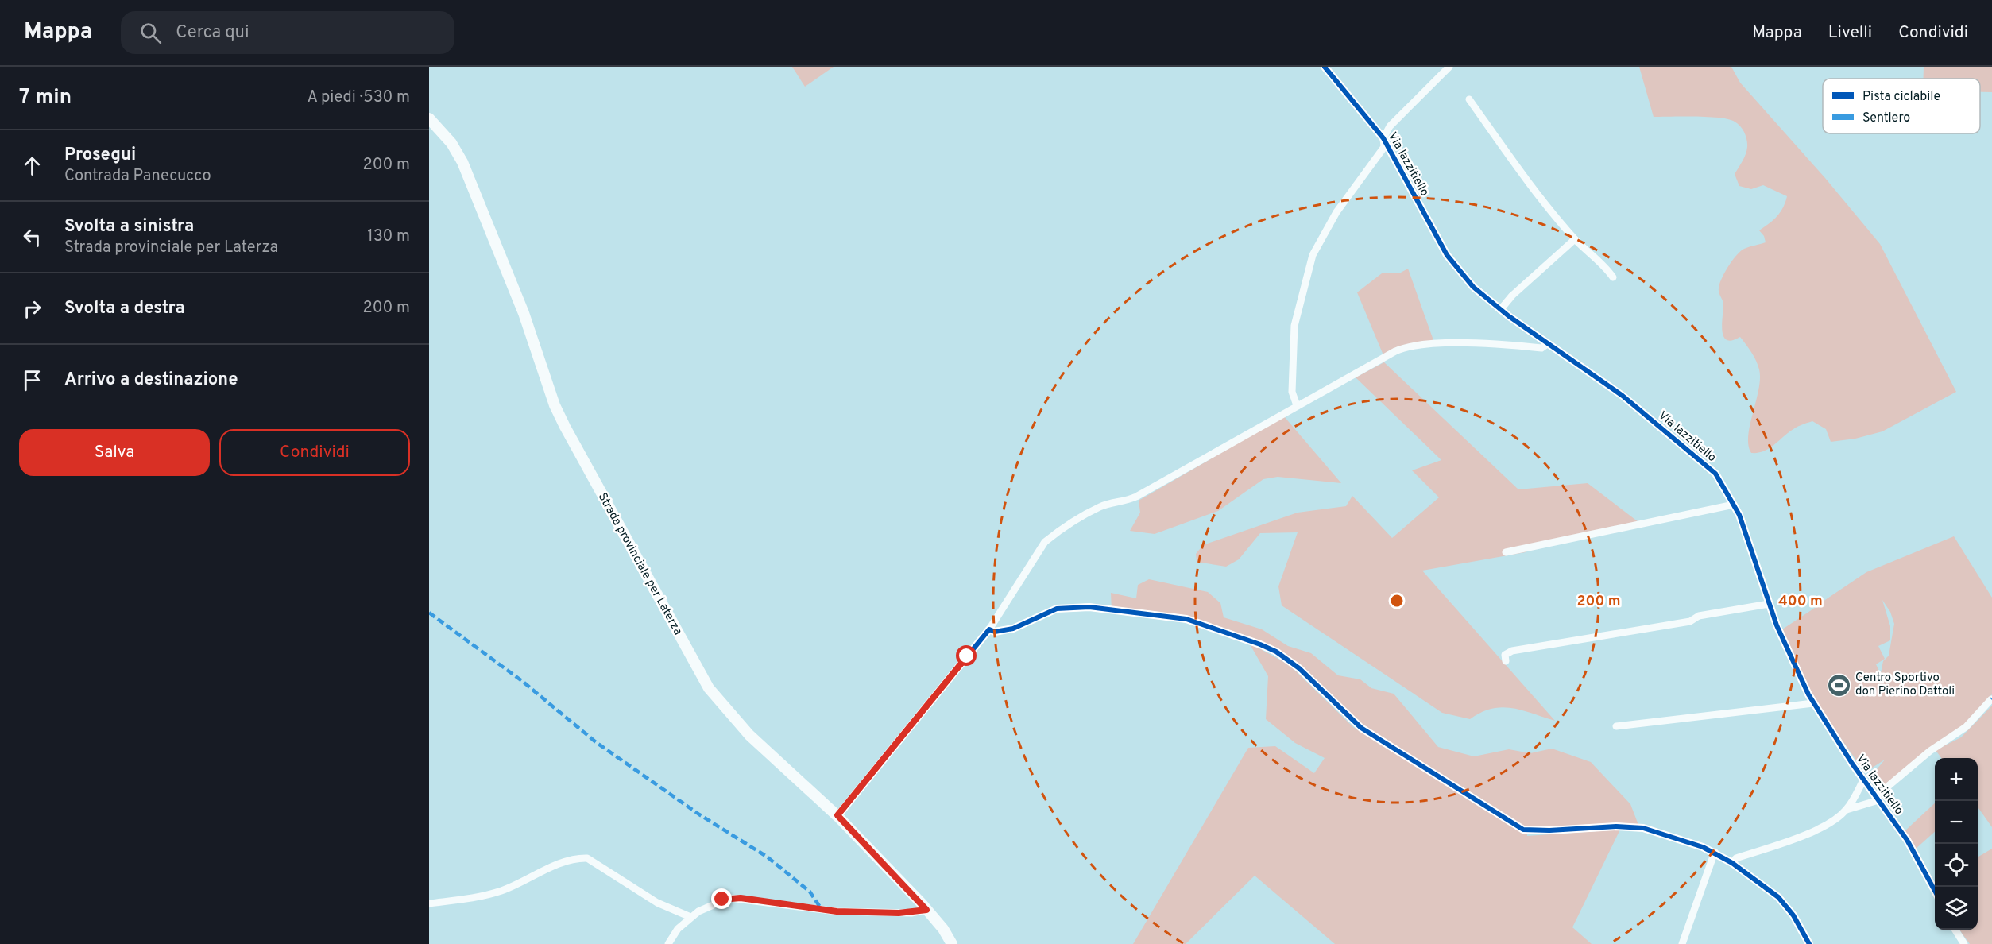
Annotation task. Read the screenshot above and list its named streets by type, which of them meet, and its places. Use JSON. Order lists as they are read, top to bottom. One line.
{"streets":{"main road":["Strada provinciale per Laterza"],"street":["Via Iazzitiello"]},"places":{"sports":["Centro Sportivo don Pierino Dattoli"]},"legend":["Pista ciclabile","Sentiero"],"page":{"header":"Mappa","search":"Cerca qui","nav":["Mappa","Livelli","Condividi"],"heading":["7 min","A piedi · 530 m"],"list":[["Prosegui","Contrada Panecucco","200 m"],["Svolta a sinistra","Strada provinciale per Laterza","130 m"],["Svolta a destra","200 m"],"Arrivo a destinazione"],"buttons":["Salva","Condividi"],"map_buttons":["+","−"]},"rings":["200 m","400 m"]}
